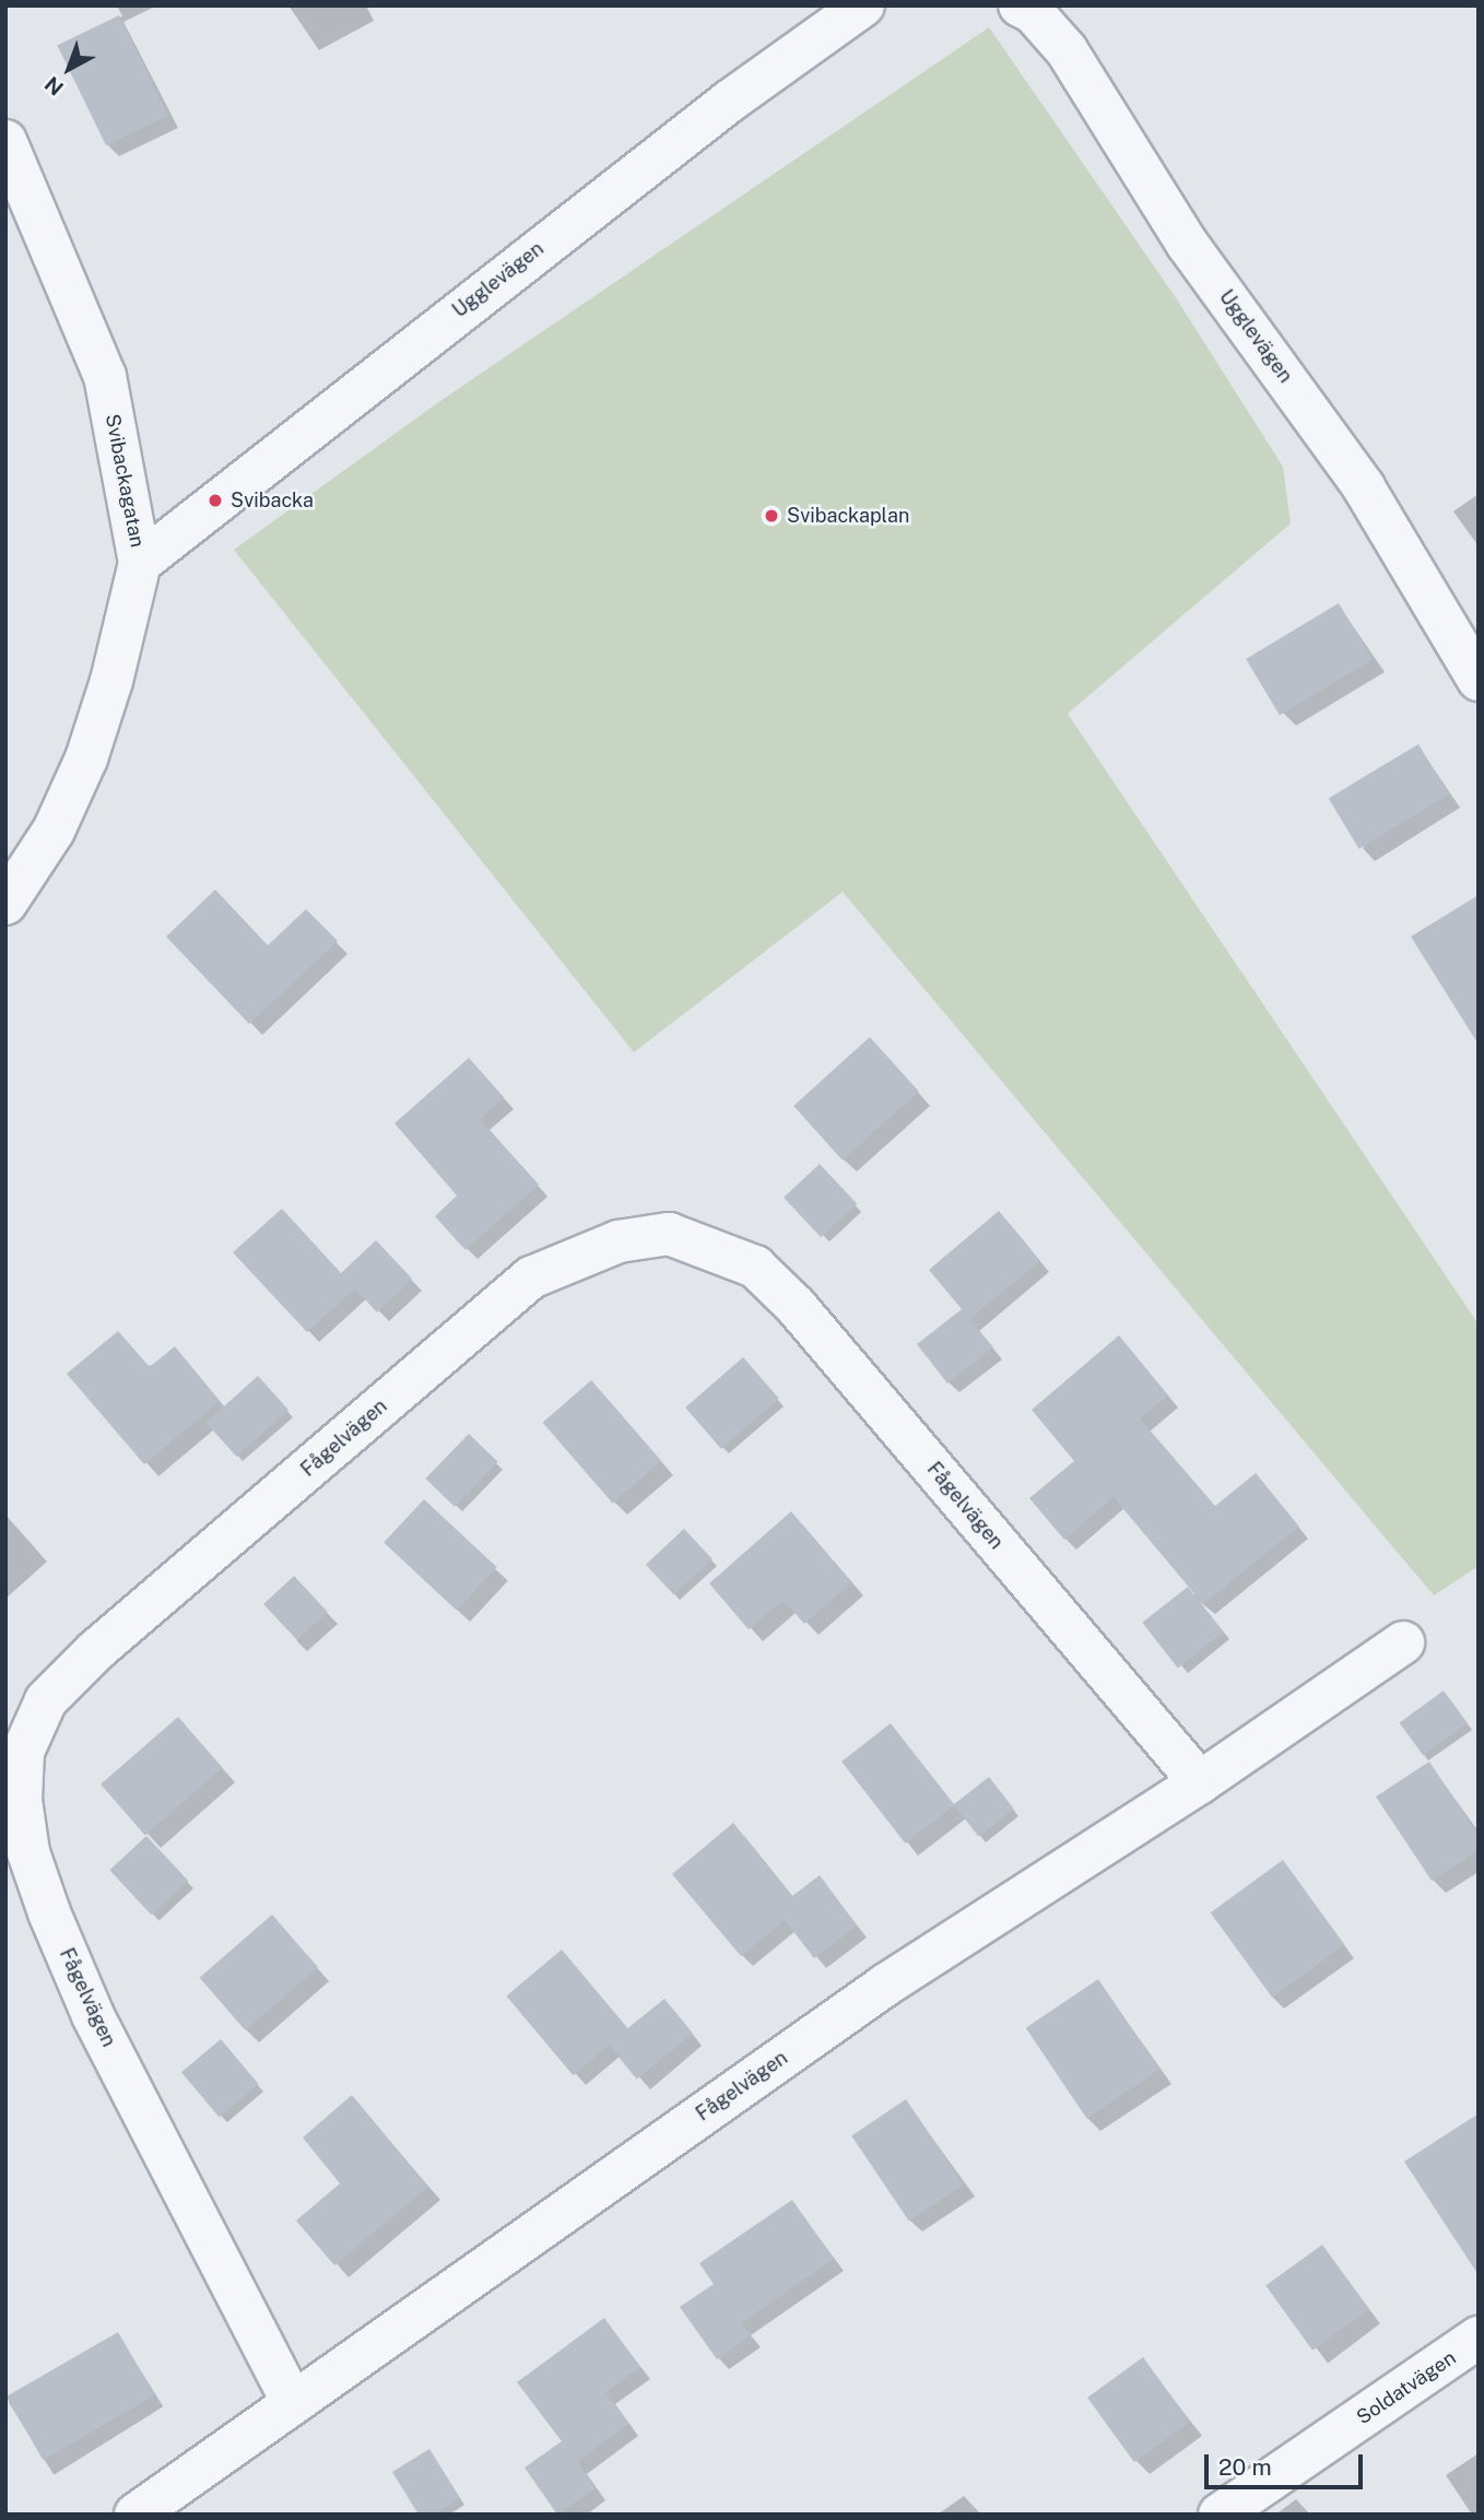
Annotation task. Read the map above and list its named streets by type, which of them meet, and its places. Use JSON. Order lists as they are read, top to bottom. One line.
{"streets":{"street":["Ugglevägen","Svibackagatan","Fågelvägen","Soldatvägen"]},"crossings":[["Ugglevägen","Svibackagatan"]],"places":["Svibacka","Svibackaplan"],"scale_bar":"20 m","north":"bottom left"}
